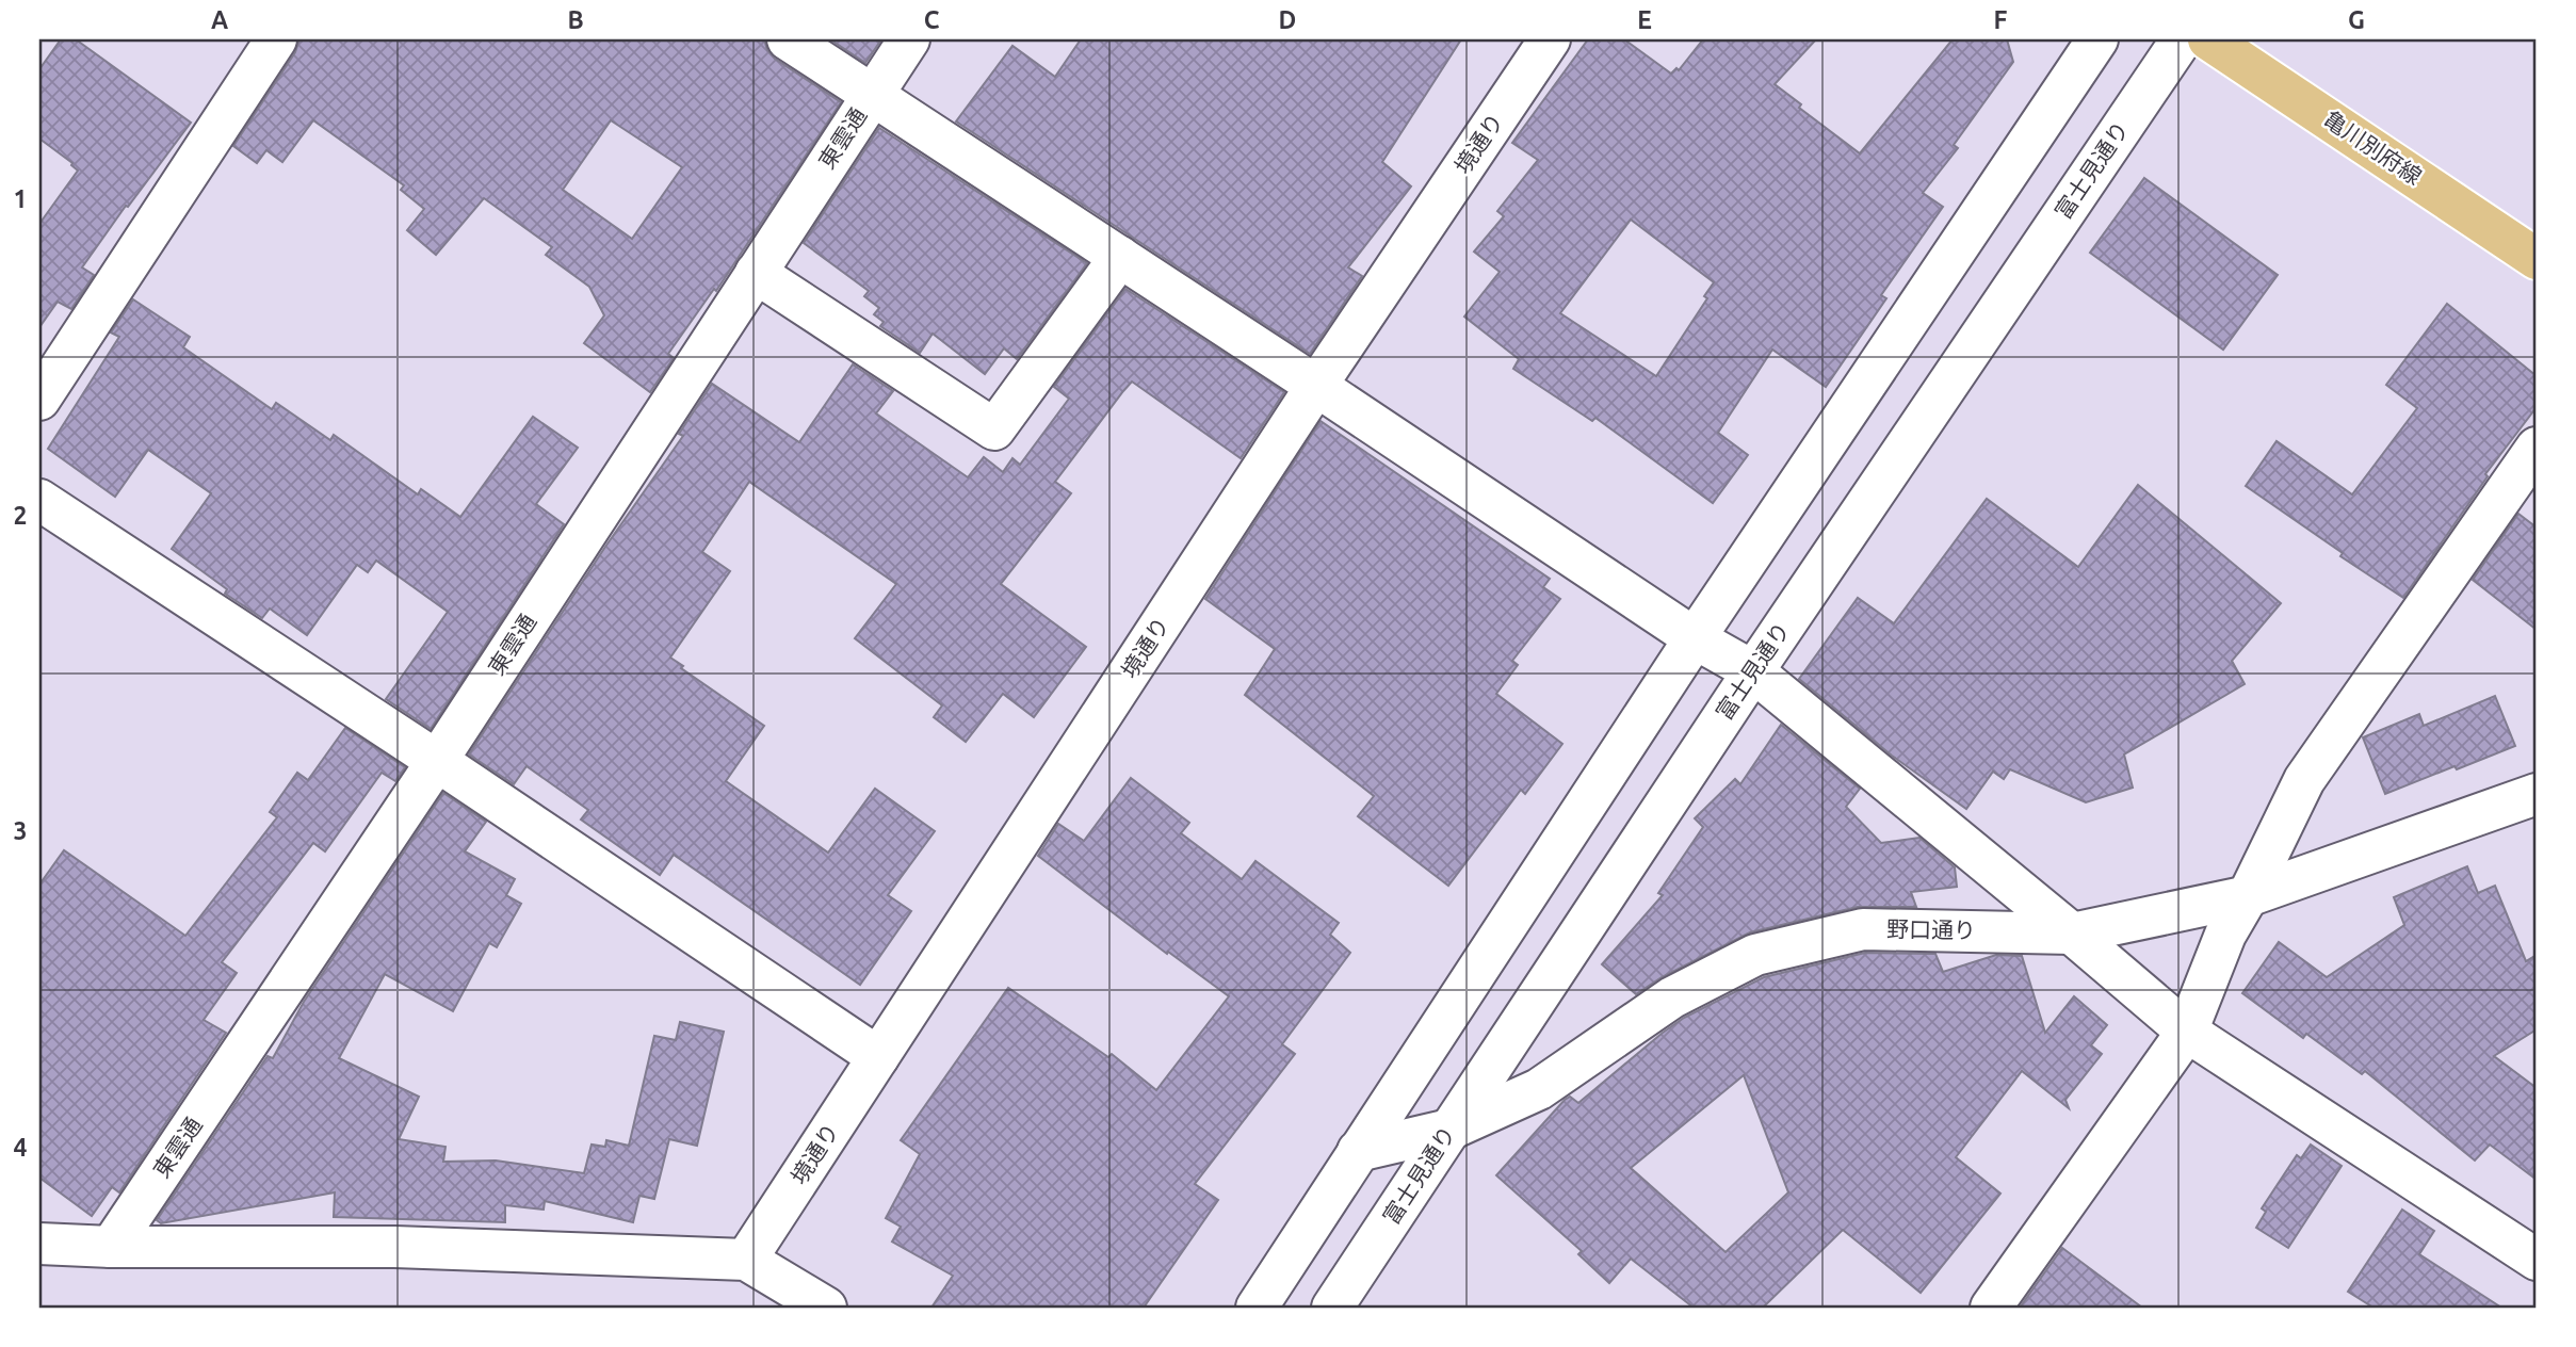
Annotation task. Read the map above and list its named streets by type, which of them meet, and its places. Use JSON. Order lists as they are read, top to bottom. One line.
{"streets":{"main road":["亀川別府線"],"street":["東雲通","境通り","富士見通り","野口通り"]},"crossings":[["富士見通り","野口通り"]],"grid":{"columns":["A","B","C","D","E","F","G"],"rows":["1","2","3","4"]}}
